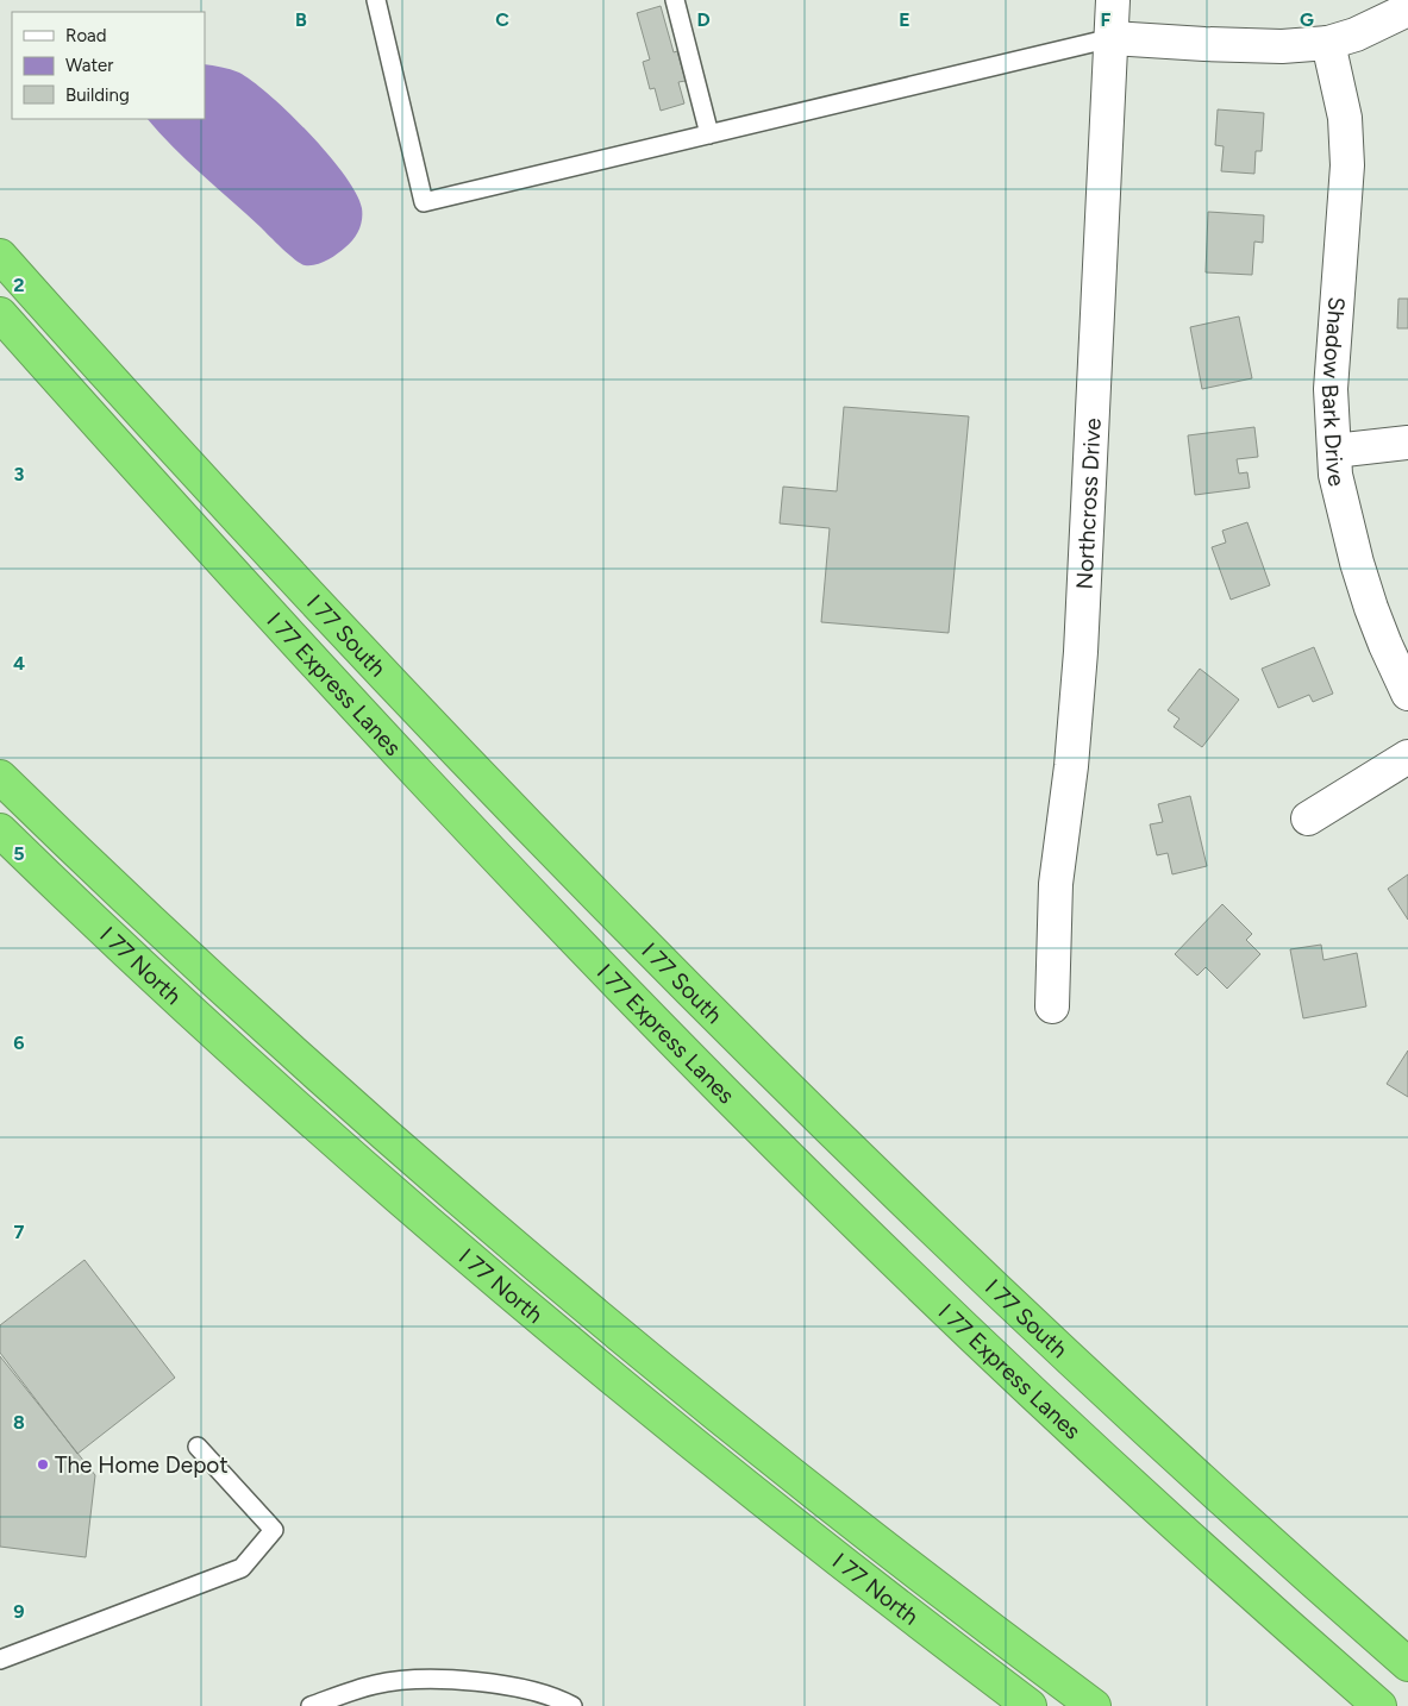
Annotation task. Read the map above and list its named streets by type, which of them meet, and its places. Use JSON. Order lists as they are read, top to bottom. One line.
{"streets":{"highway":["I 77 South","I 77 Express Lanes","I 77 North"],"street":["Shadow Bark Drive","Northcross Drive"]},"places":["The Home Depot"],"legend":["Road","Water","Building"],"grid":{"columns":["B","C","D","E","F","G"],"rows":["2","3","4","5","6","7","8","9"]}}
